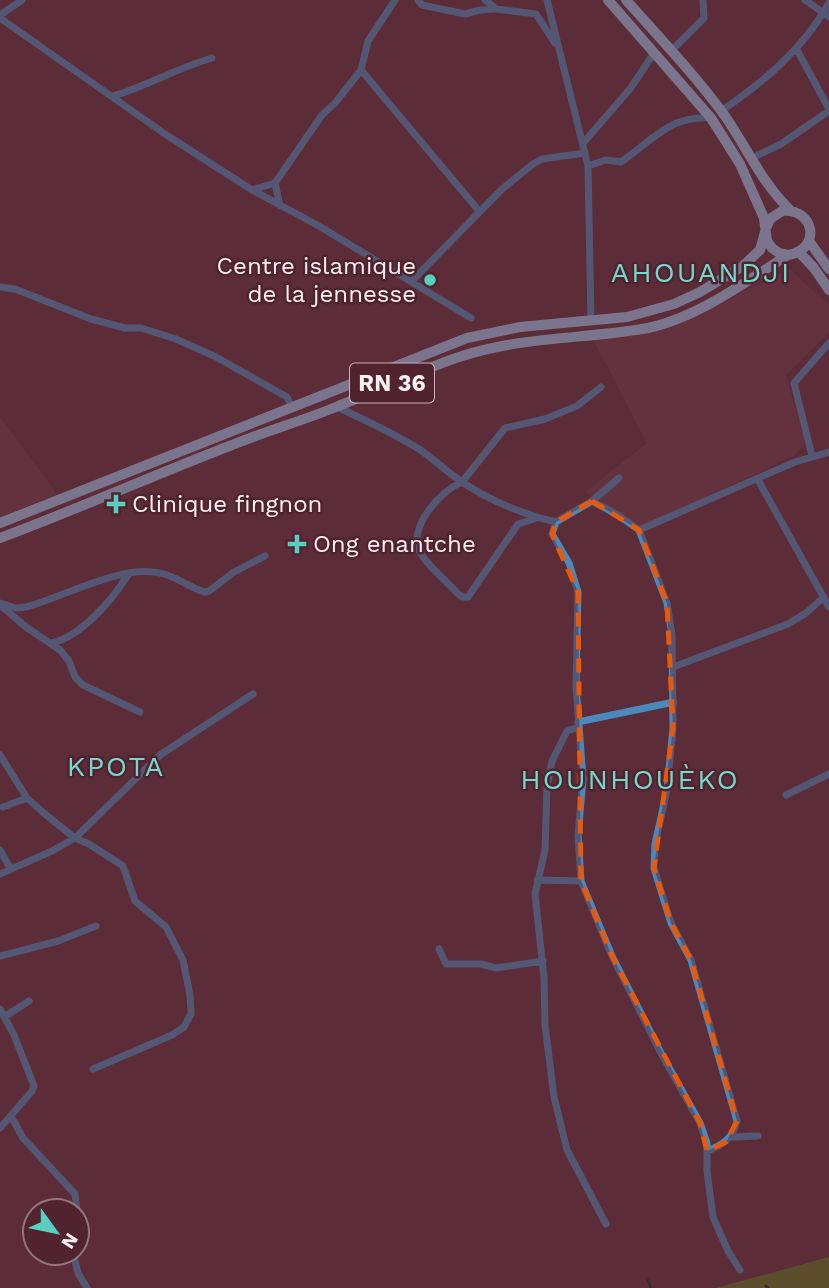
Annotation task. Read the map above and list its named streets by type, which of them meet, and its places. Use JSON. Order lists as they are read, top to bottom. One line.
{"streets":{"main road":["RN 36"]},"districts":["AHOUANDJI","KPOTA","HOUNHOUÈKO"],"places":{"other":["Centre islamique de la jennesse"],"health":["Clinique fingnon","Ong enantche"]},"north":"bottom right"}
